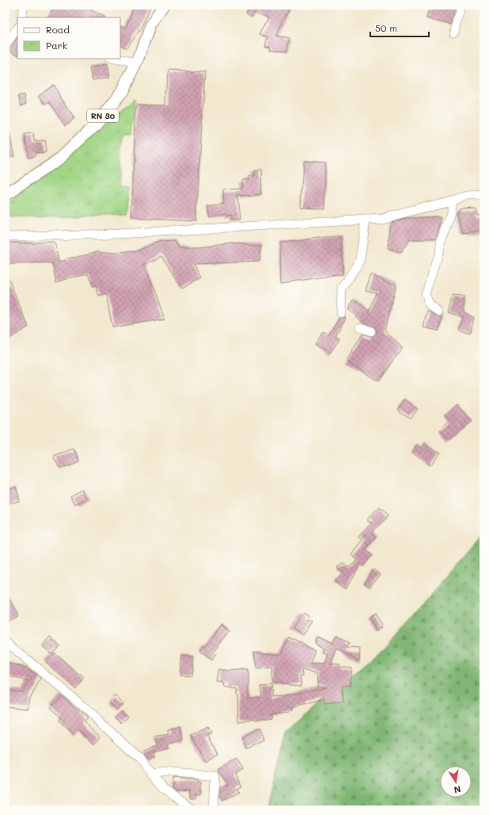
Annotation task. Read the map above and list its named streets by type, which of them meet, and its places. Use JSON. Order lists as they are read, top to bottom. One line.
{"streets":{"main road":["RN 30"]},"legend":["Road","Park"],"scale_bar":"50 m","north":"bottom"}
